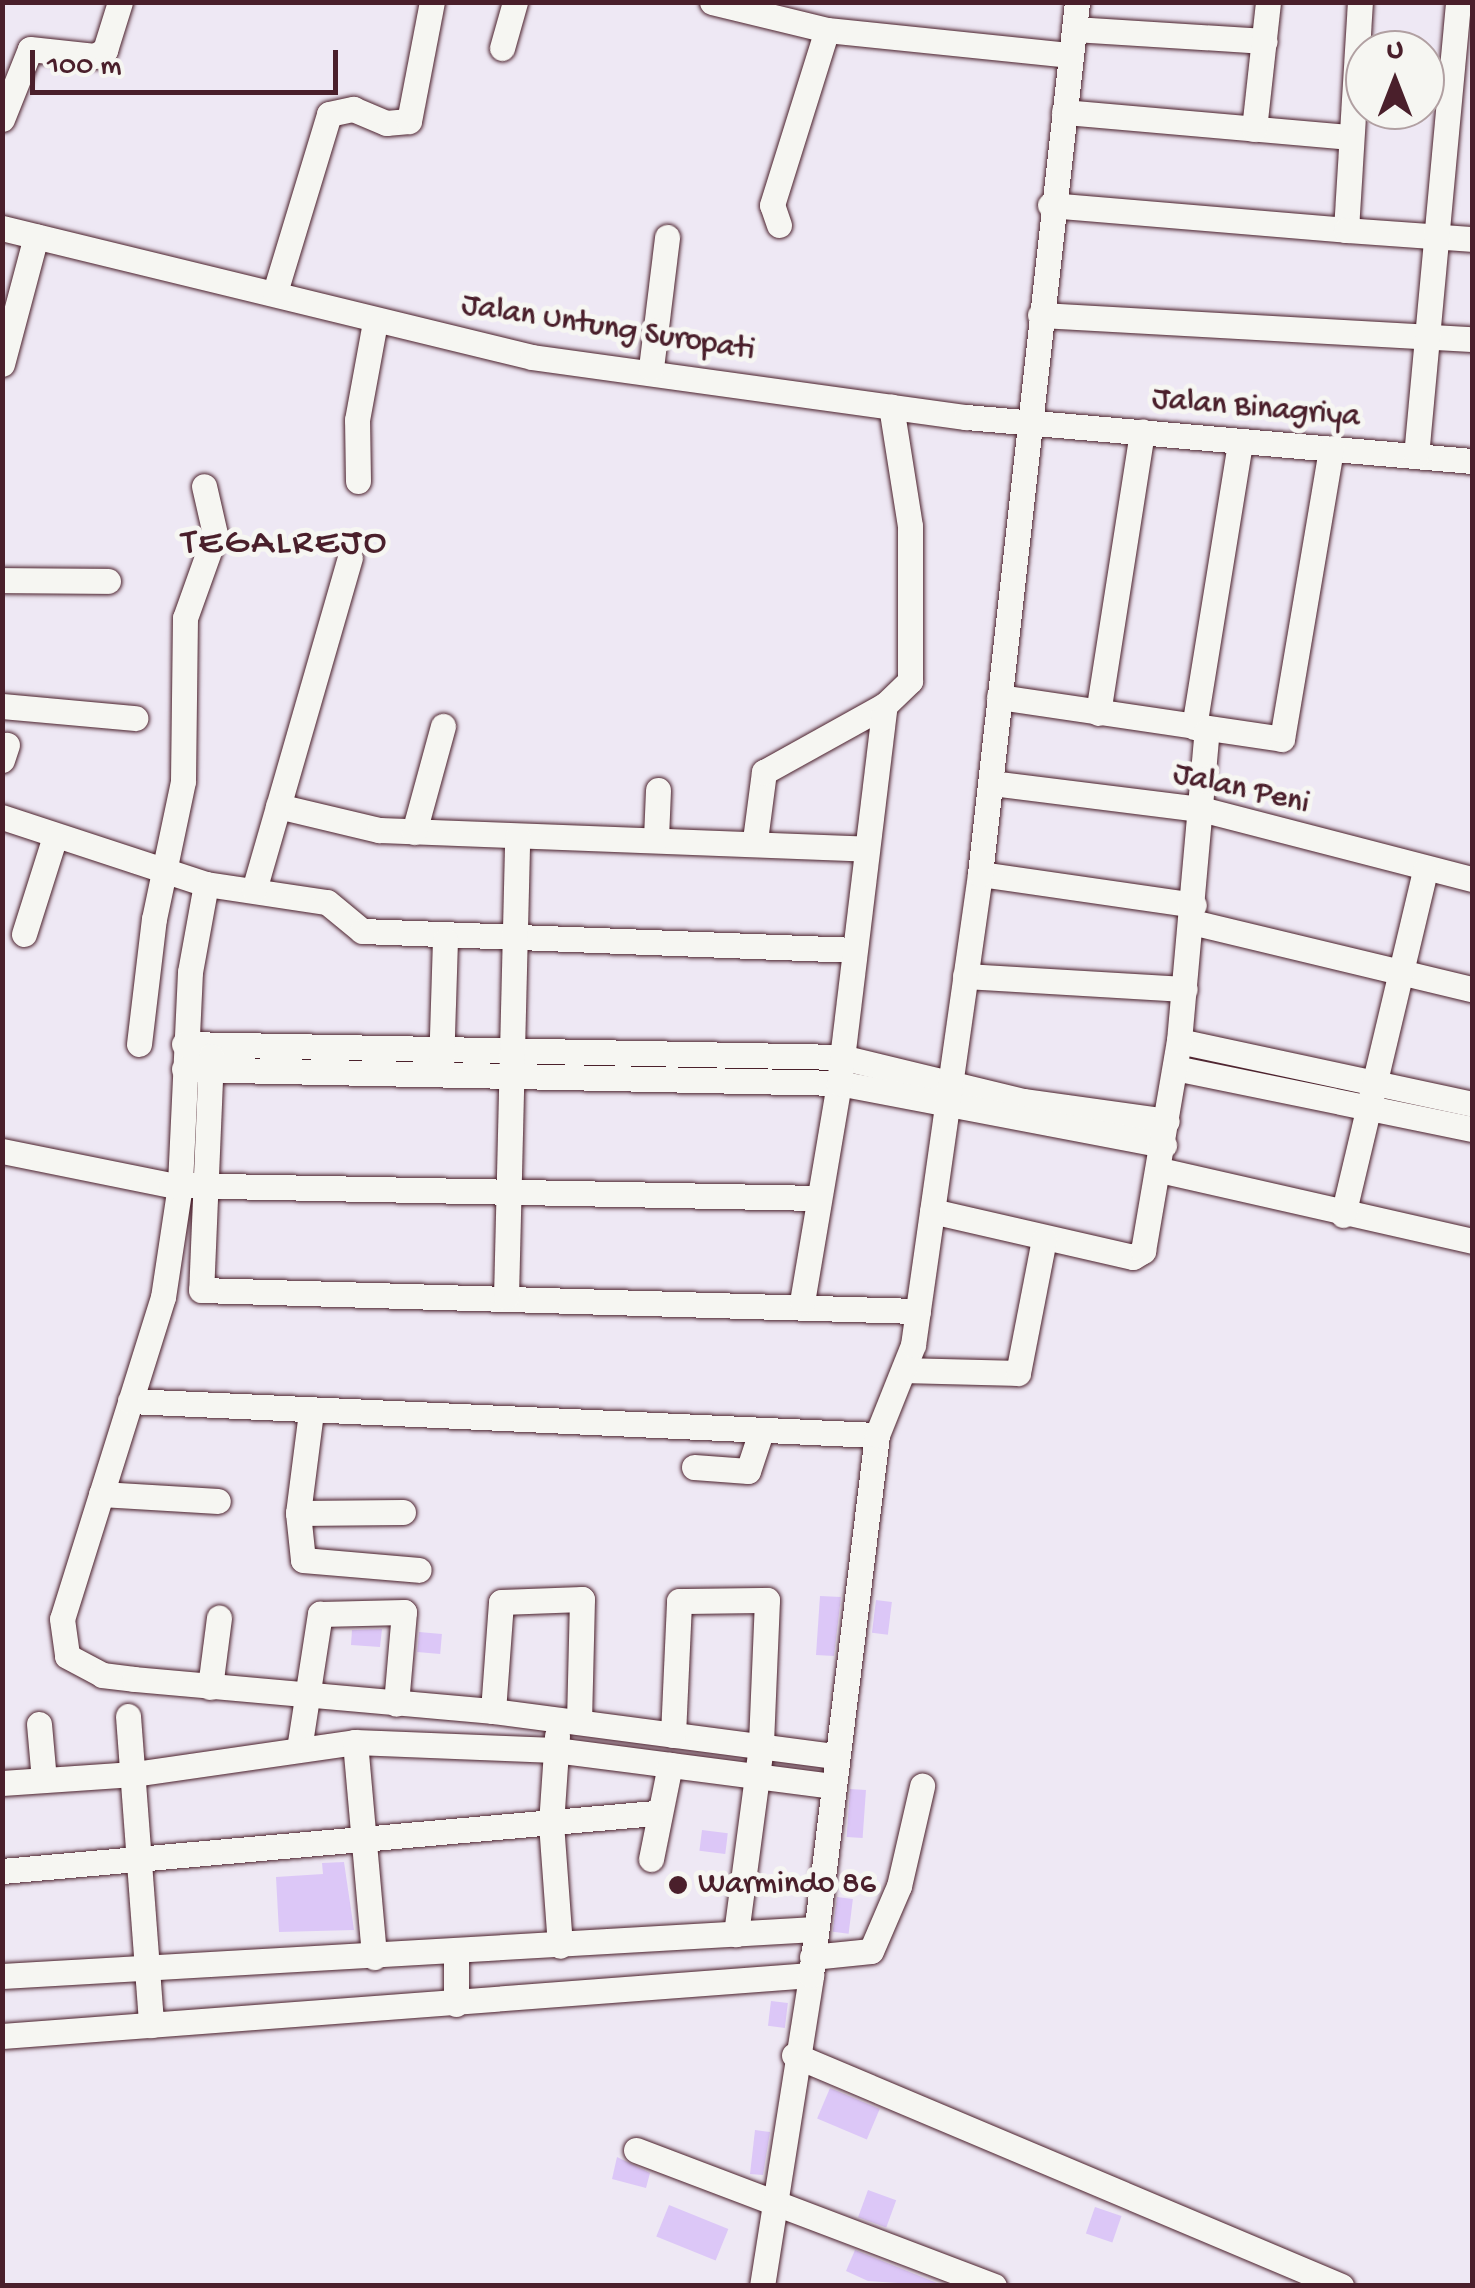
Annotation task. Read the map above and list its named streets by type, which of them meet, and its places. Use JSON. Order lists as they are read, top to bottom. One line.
{"streets":{"street":["Jalan Untung Suropati","Jalan Binagriya","Jalan Peni"]},"crossings":[["Jalan Untung Suropati","Jalan Binagriya"]],"districts":["TEGALREJO"],"places":["Warmindo 86"],"scale_bar":"100 m","north":"top"}
